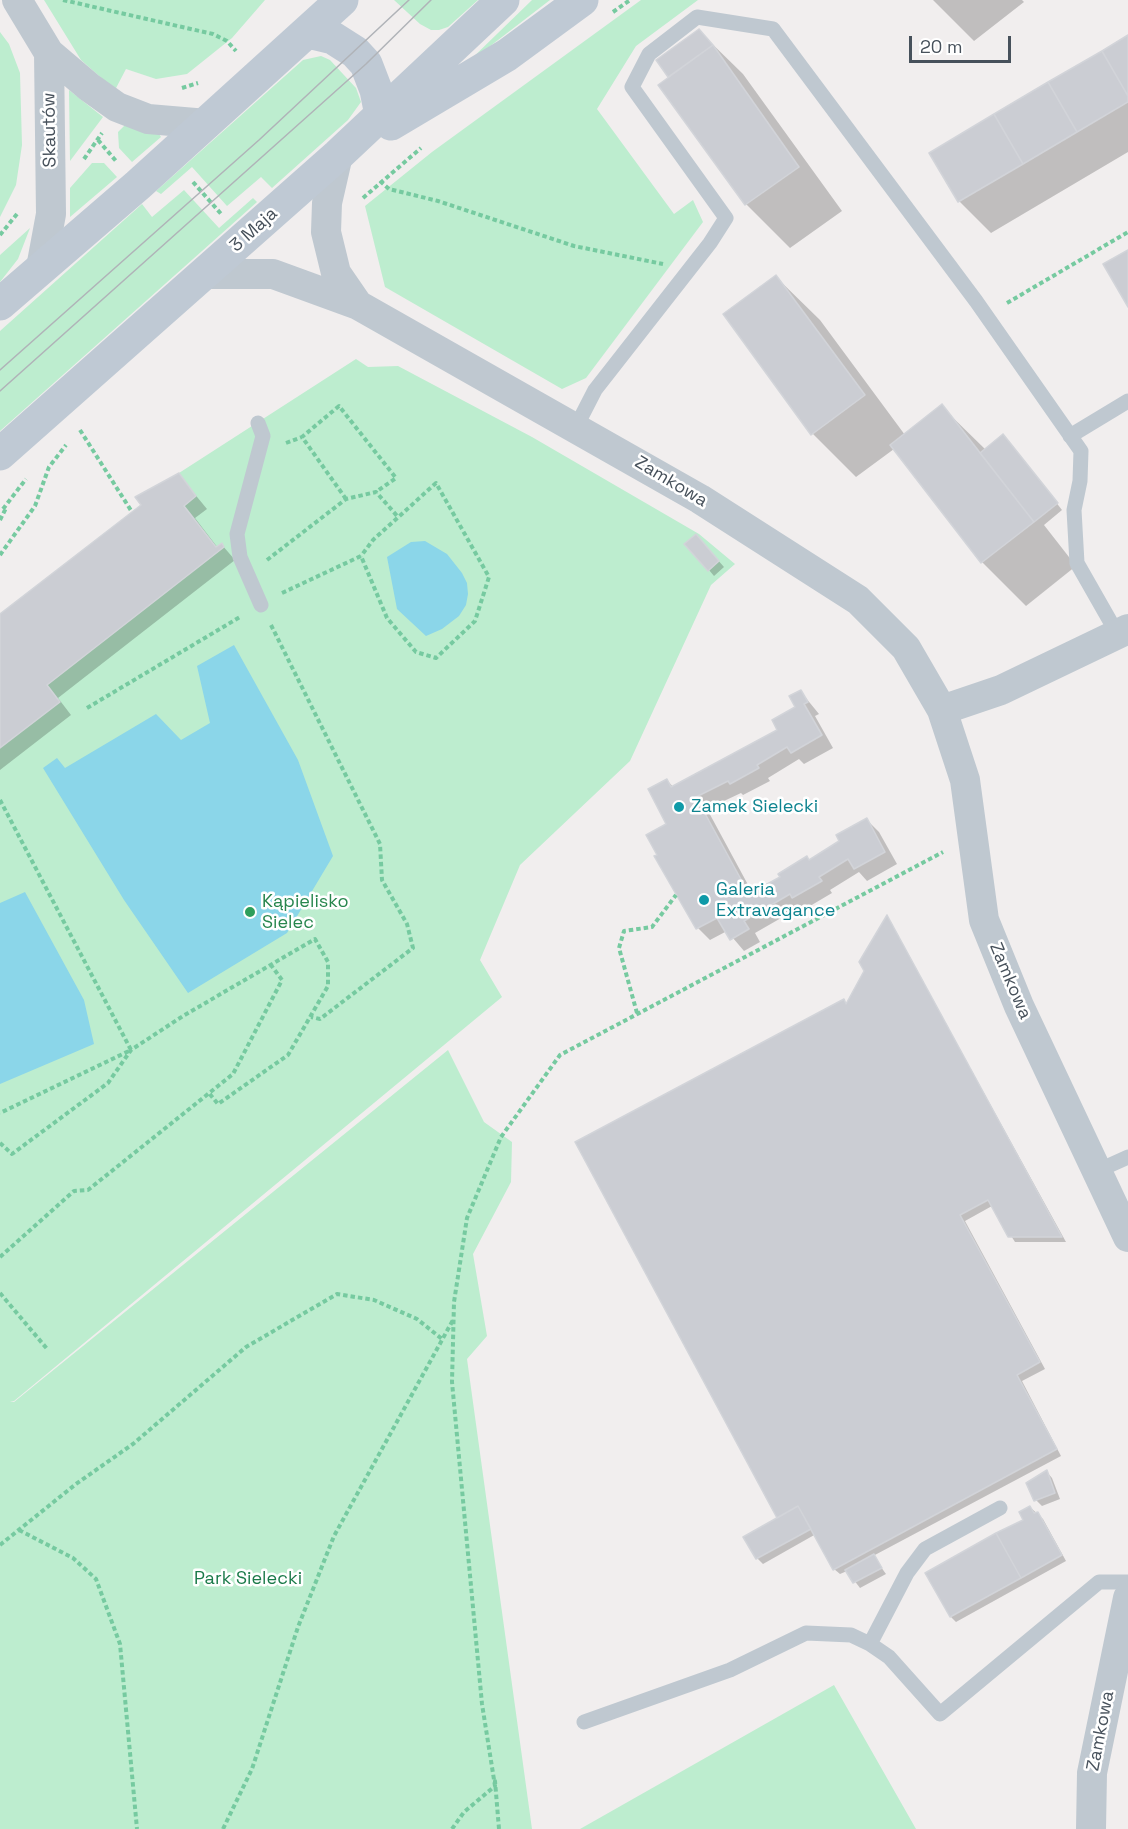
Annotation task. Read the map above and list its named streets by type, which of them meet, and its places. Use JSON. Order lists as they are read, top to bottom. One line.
{"streets":{"main road":["3 Maja"],"street":["Skautów","Zamkowa"]},"crossings":[["3 Maja","Zamkowa"]],"parks":["Park Sielecki"],"places":["Zamek Sielecki","Galeria Extravagance","Kąpielisko Sielec"],"scale_bar":"20 m"}
